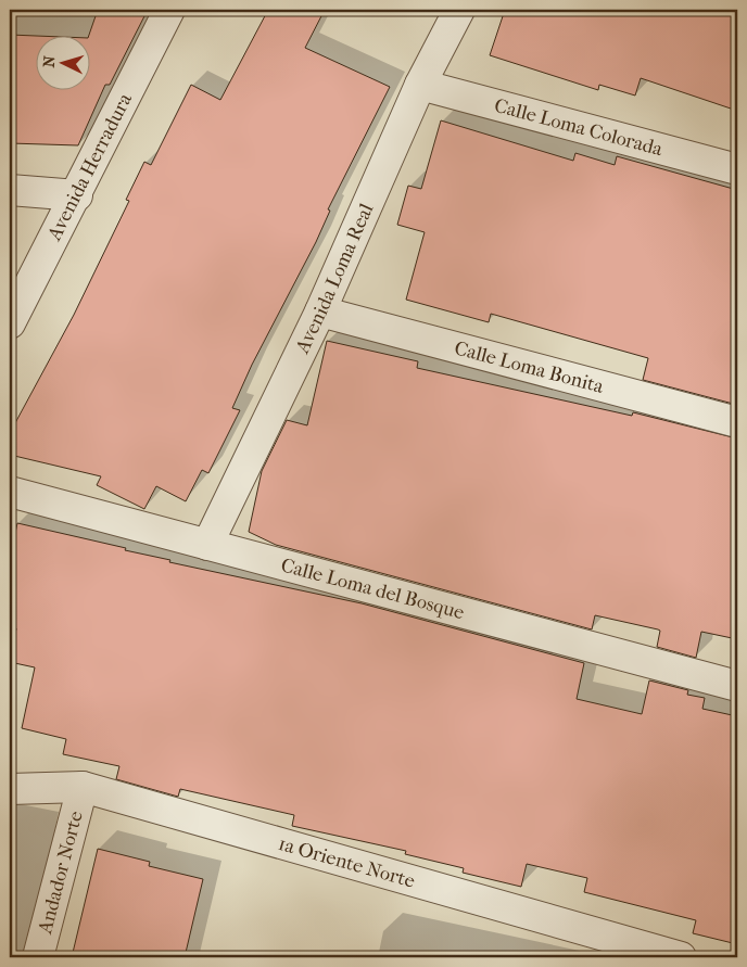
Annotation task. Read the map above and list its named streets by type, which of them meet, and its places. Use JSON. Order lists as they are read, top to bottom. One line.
{"streets":{"street":["Calle Loma Colorada","Avenida Herradura","Avenida Loma Real","Calle Loma Bonita","Calle Loma del Bosque","1a Oriente Norte","Andador Norte"]},"crossings":[["Calle Loma Colorada","Avenida Loma Real"],["Avenida Loma Real","Calle Loma Bonita"],["Avenida Loma Real","Calle Loma del Bosque"],["1a Oriente Norte","Andador Norte"]],"north":"left"}
